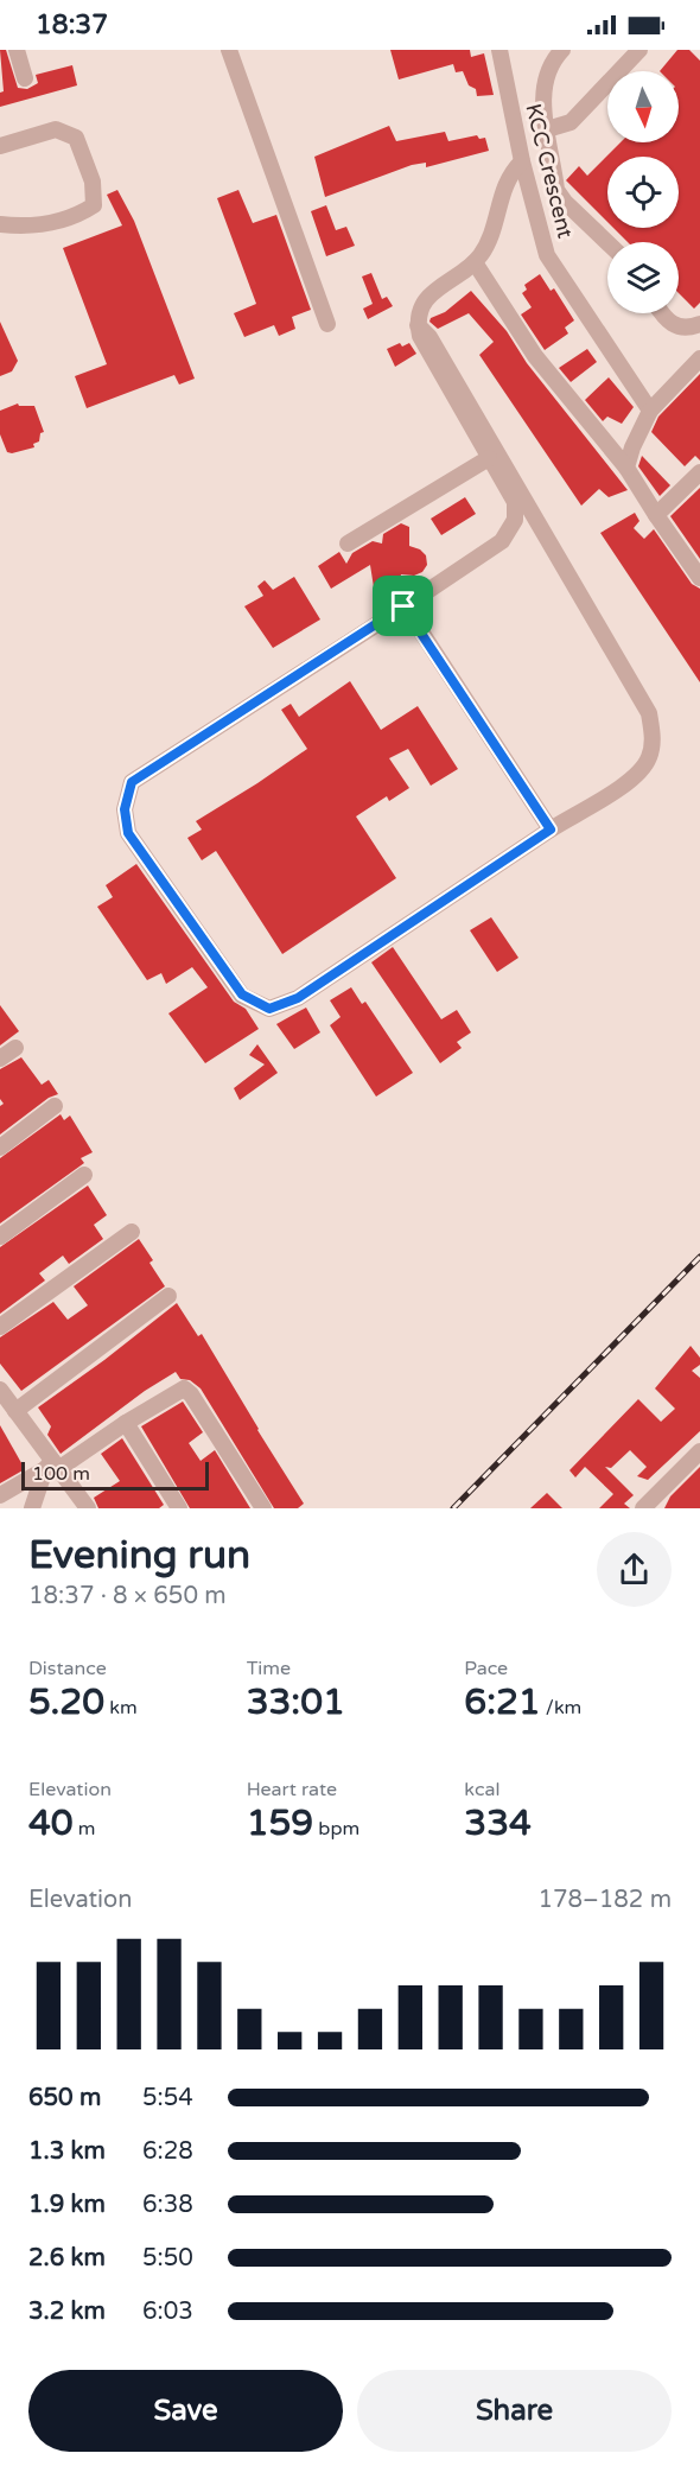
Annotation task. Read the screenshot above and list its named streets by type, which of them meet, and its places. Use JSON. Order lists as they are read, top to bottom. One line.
{"streets":{"street":["KCC Crescent"]},"scale_bar":"100 m","north":"bottom","page":{"status":"18:37","scale":"100 m","heading":["Evening run","18:37 · 8 × 650 m"],"stats":[["Distance","5.20 km"],["Time","33:01"],["Pace","6:21 /km"],["Elevation","40 m"],["Heart rate","159 bpm"],["kcal","334"]],"chart":["Elevation","178–182 m"],"list":[{"name":"650 m","note":"5:54"},{"name":"1.3 km","note":"6:28"},{"name":"1.9 km","note":"6:38"},{"name":"2.6 km","note":"5:50"},{"name":"3.2 km","note":"6:03"}],"buttons":["Save","Share"]}}
